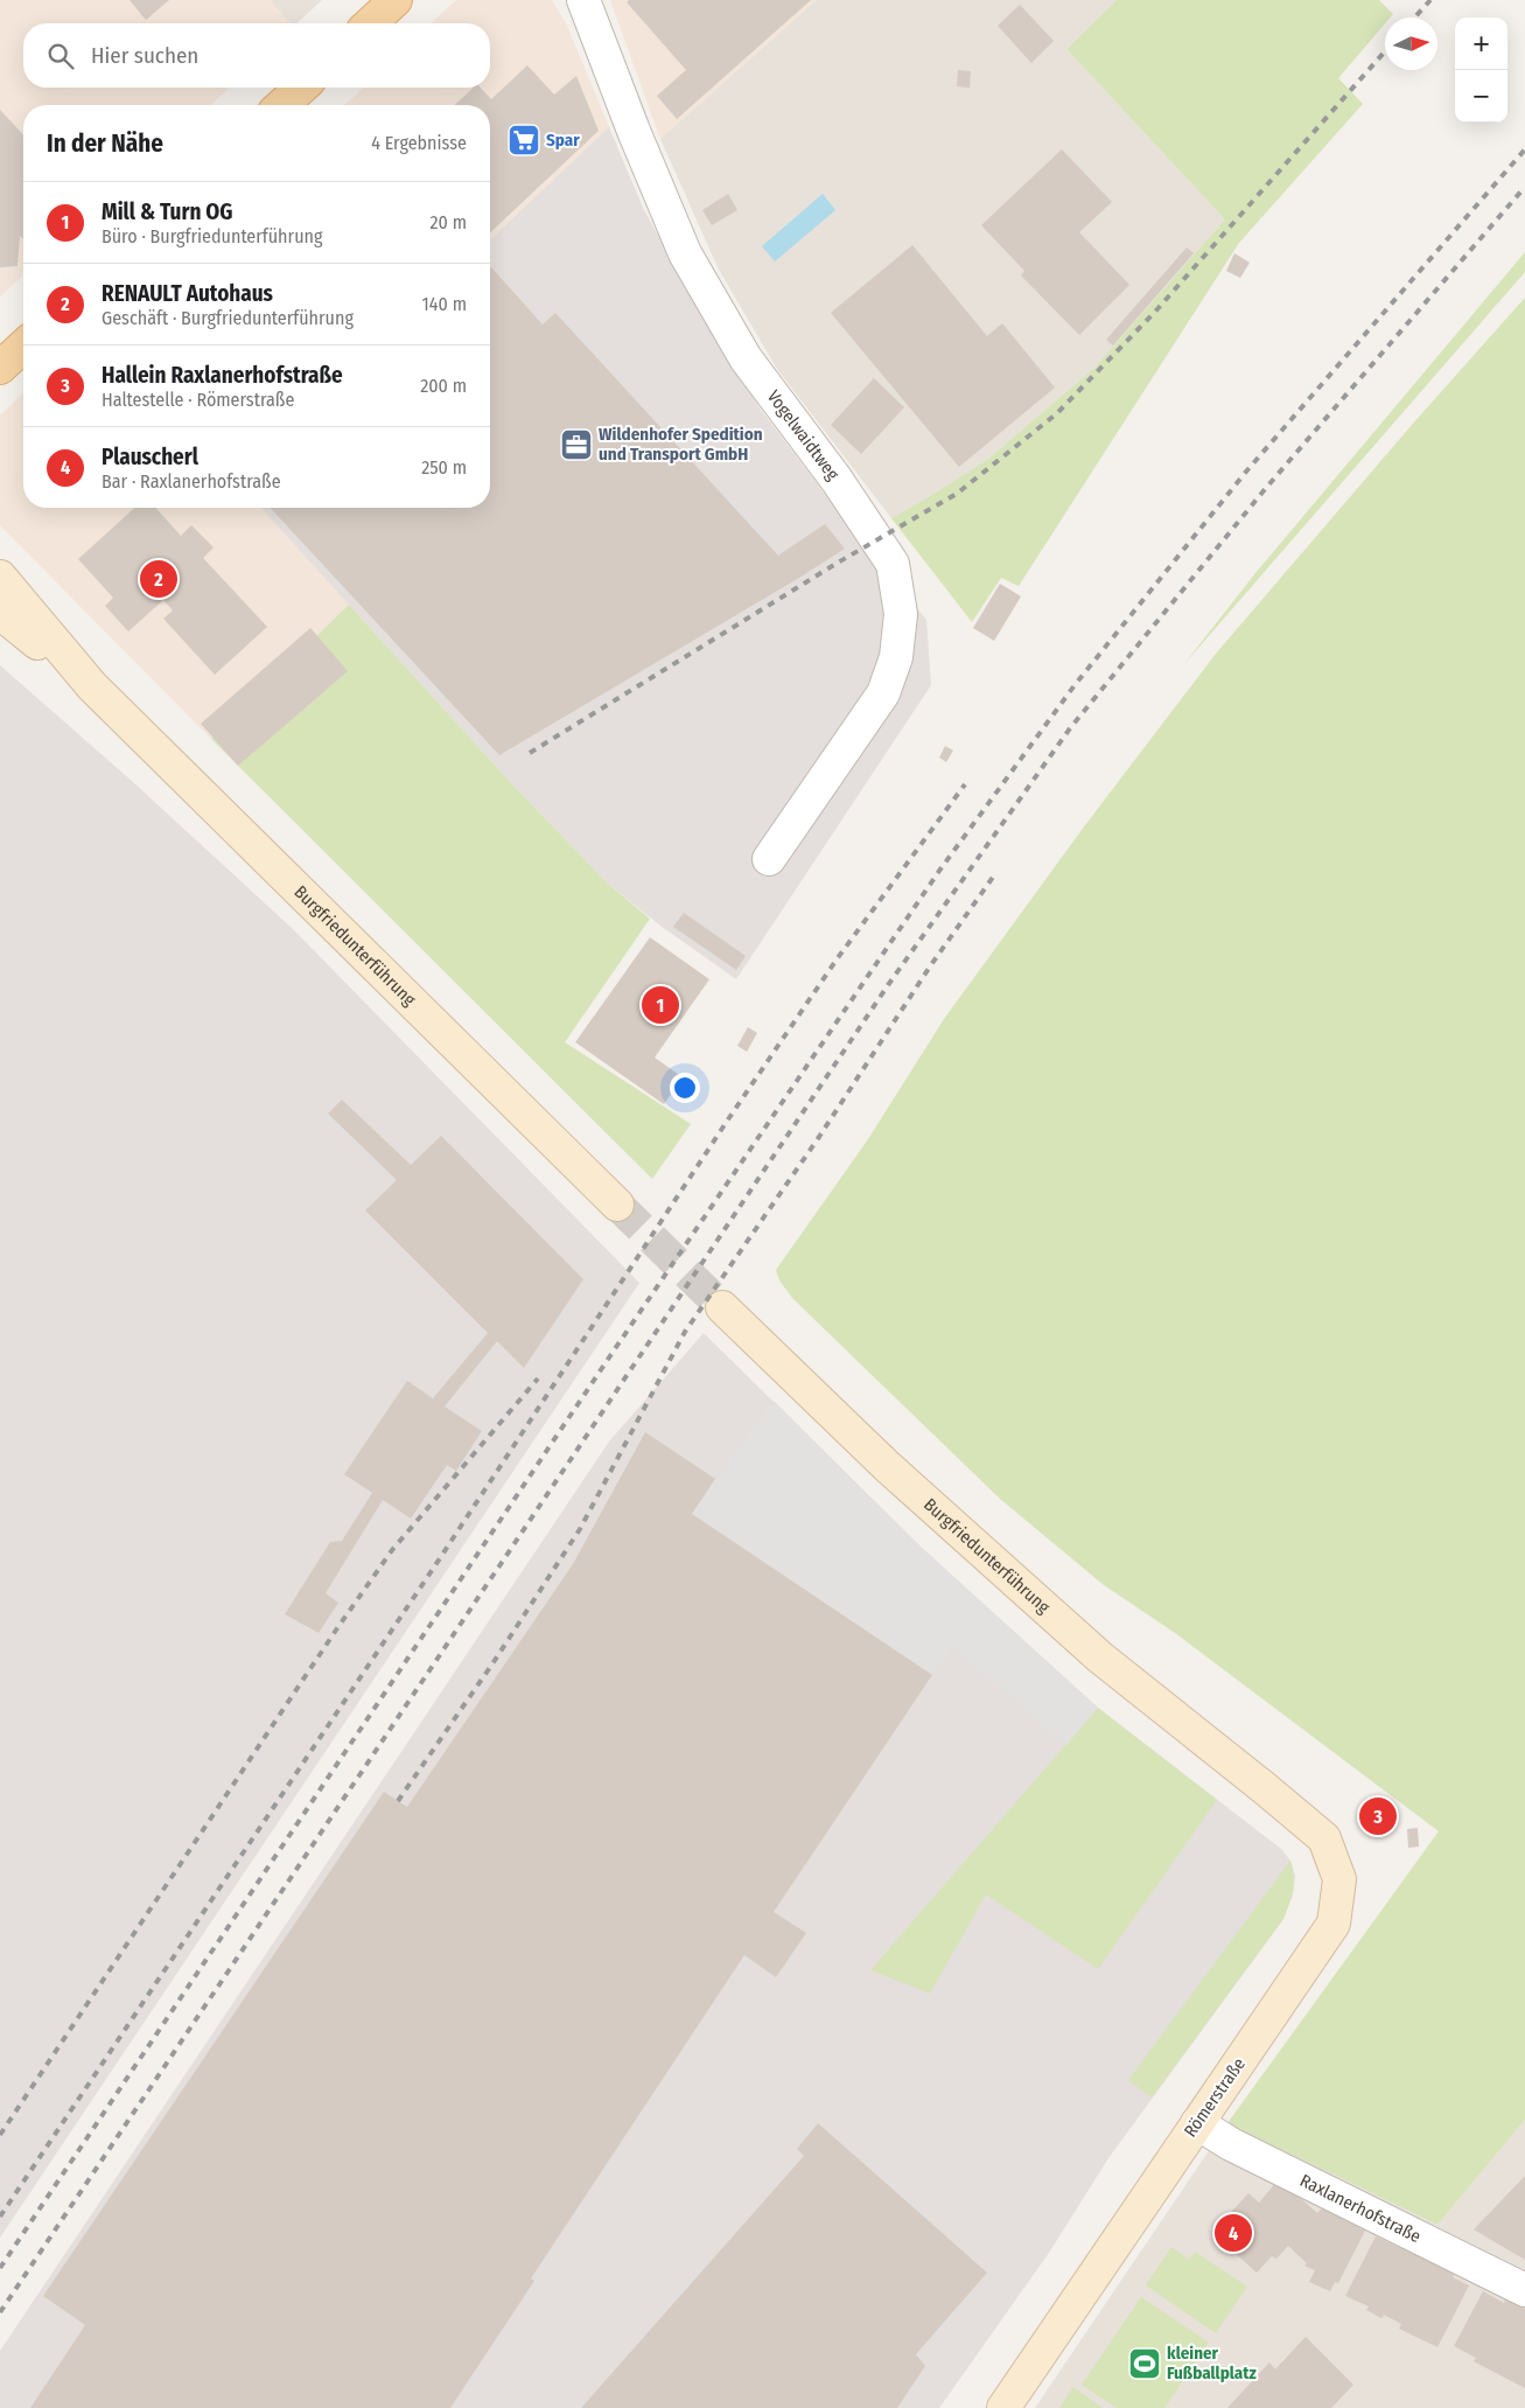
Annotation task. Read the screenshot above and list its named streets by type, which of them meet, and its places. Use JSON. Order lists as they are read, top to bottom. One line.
{"streets":{"street":["Vogelwaidtweg","Burgfriedunterführung","Römerstraße","Raxlanerhofstraße"]},"crossings":[["Burgfriedunterführung","Römerstraße"],["Römerstraße","Raxlanerhofstraße"]],"places":{"supermarket":["Spar"],"office":["Wildenhofer Spedition und Transport GmbH"],"sports":["kleiner Fußballplatz"]},"north":"right","page":{"map_buttons":["+","−"],"search":"Hier suchen","heading":["In der Nähe","4 Ergebnisse"],"list":[{"mark":"1","name":"Mill & Turn OG","note":"Büro · Burgfriedunterführung","value":"20 m"},{"mark":"2","name":"RENAULT Autohaus","note":"Geschäft · Burgfriedunterführung","value":"140 m"},{"mark":"3","name":"Hallein Raxlanerhofstraße","note":"Haltestelle · Römerstraße","value":"200 m"},{"mark":"4","name":"Plauscherl","note":"Bar · Raxlanerhofstraße","value":"250 m"}],"pins":["2","1","3","4"]}}
